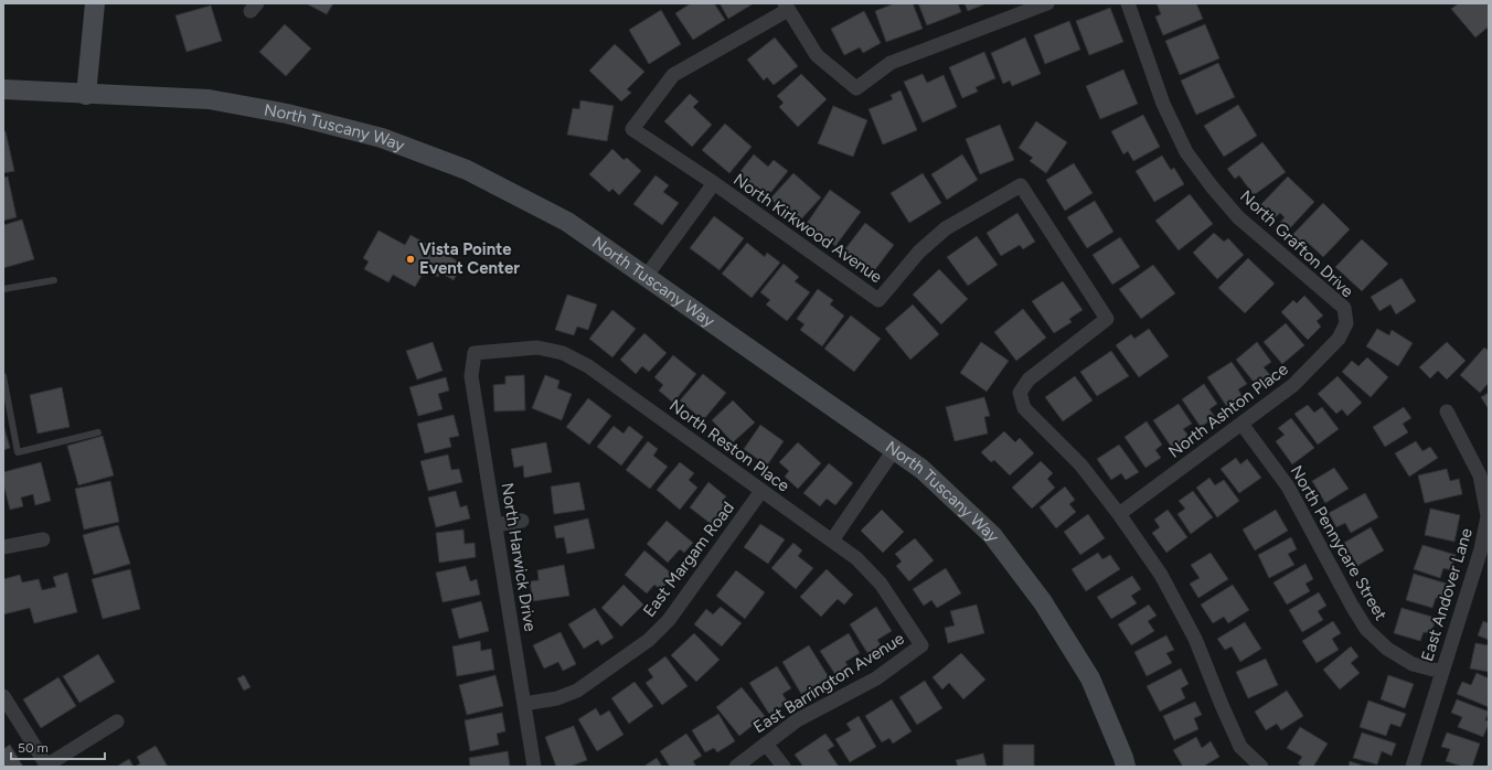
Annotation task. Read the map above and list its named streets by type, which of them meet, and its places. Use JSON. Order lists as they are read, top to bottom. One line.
{"streets":{"street":["North Tuscany Way","North Kirkwood Avenue","North Grafton Drive","North Ashton Place","North Reston Place","North Pennycare Street","North Harwick Drive","East Margam Road","East Andover Lane","East Barrington Avenue"]},"crossings":[["North Kirkwood Avenue","North Ashton Place"],["North Grafton Drive","North Ashton Place"],["North Ashton Place","North Pennycare Street"],["North Reston Place","North Harwick Drive"],["North Reston Place","East Margam Road"],["North Reston Place","East Barrington Avenue"],["North Pennycare Street","East Andover Lane"],["North Harwick Drive","East Margam Road"]],"places":["Vista Pointe Event Center"],"scale_bar":"50 m"}
